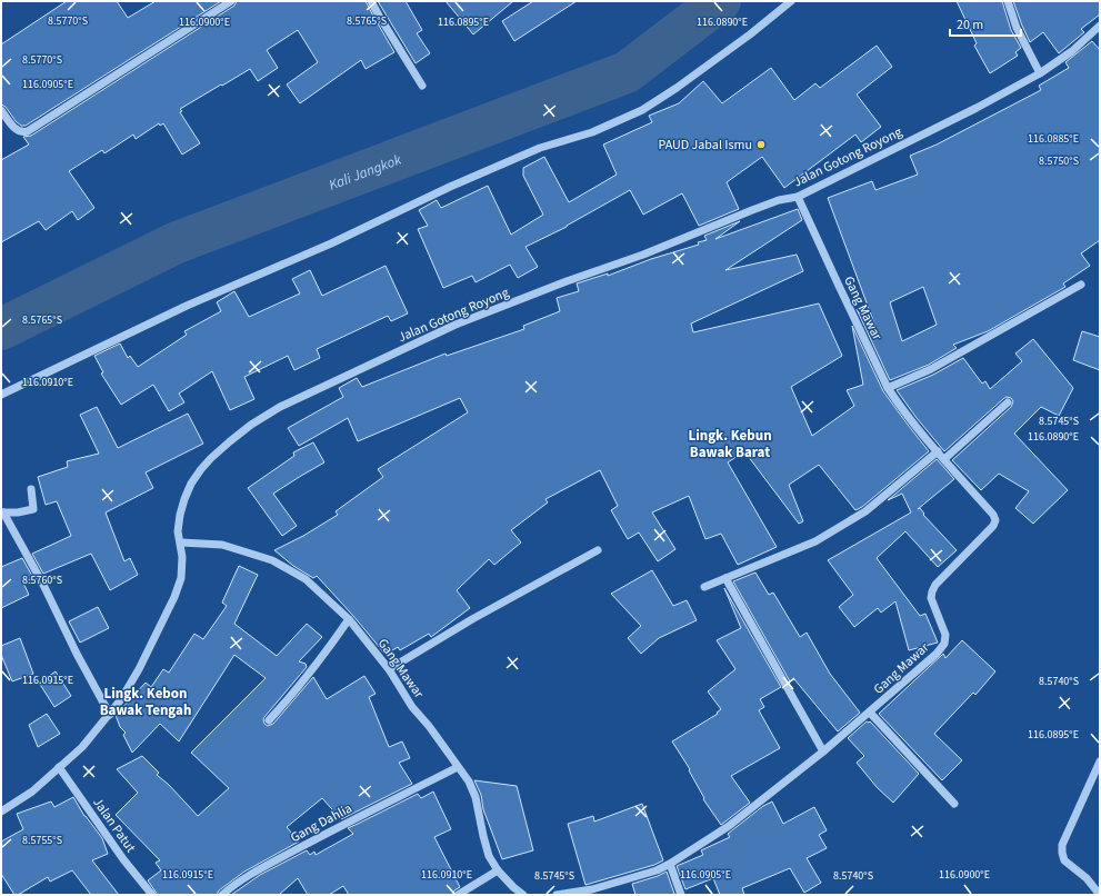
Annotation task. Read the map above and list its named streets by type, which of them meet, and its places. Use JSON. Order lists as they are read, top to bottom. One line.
{"streets":{"street":["Jalan Gotong Royong","Gang Mawar","Gang Dahlia","Jalan Patut"]},"crossings":[["Jalan Gotong Royong","Gang Mawar"],["Jalan Gotong Royong","Jalan Patut"],["Gang Mawar","Gang Dahlia"]],"districts":["Lingk. Kebun Bawak Barat","Lingk. Kebon Bawak Tengah"],"water":["Kali Jangkok"],"places":["PAUD Jabal Ismu"],"scale_bar":"20 m","coordinates":["8.5770°S","8.5765°S","116.0900°E","116.0890°E","116.0895°E","116.0905°E","116.0885°E","8.5750°S","116.0910°E","8.5745°S","8.5760°S","116.0915°E","8.5740°S","8.5755°S"]}
